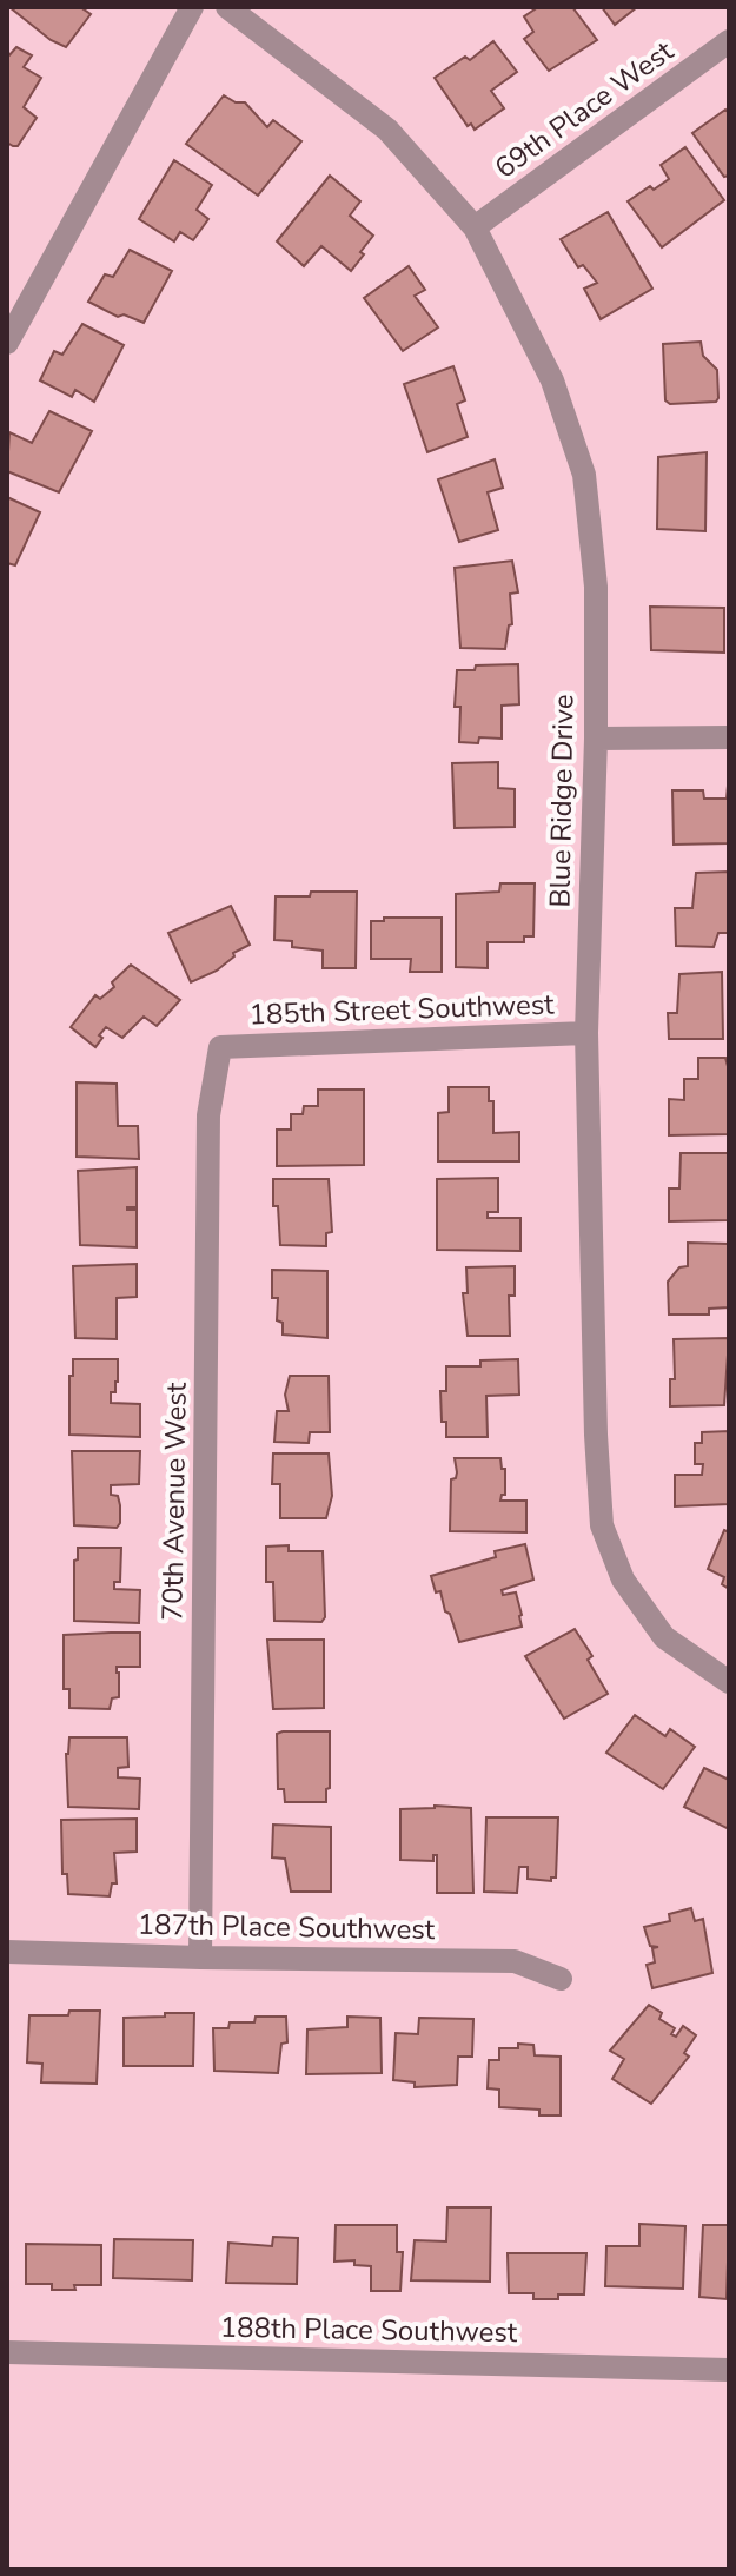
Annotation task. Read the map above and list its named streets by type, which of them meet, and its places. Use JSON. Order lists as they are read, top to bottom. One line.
{"streets":{"street":["69th Place West","Blue Ridge Drive","185th Street Southwest","70th Avenue West","187th Place Southwest","188th Place Southwest"]},"crossings":[["69th Place West","Blue Ridge Drive"],["Blue Ridge Drive","185th Street Southwest"],["185th Street Southwest","70th Avenue West"],["70th Avenue West","187th Place Southwest"]]}
